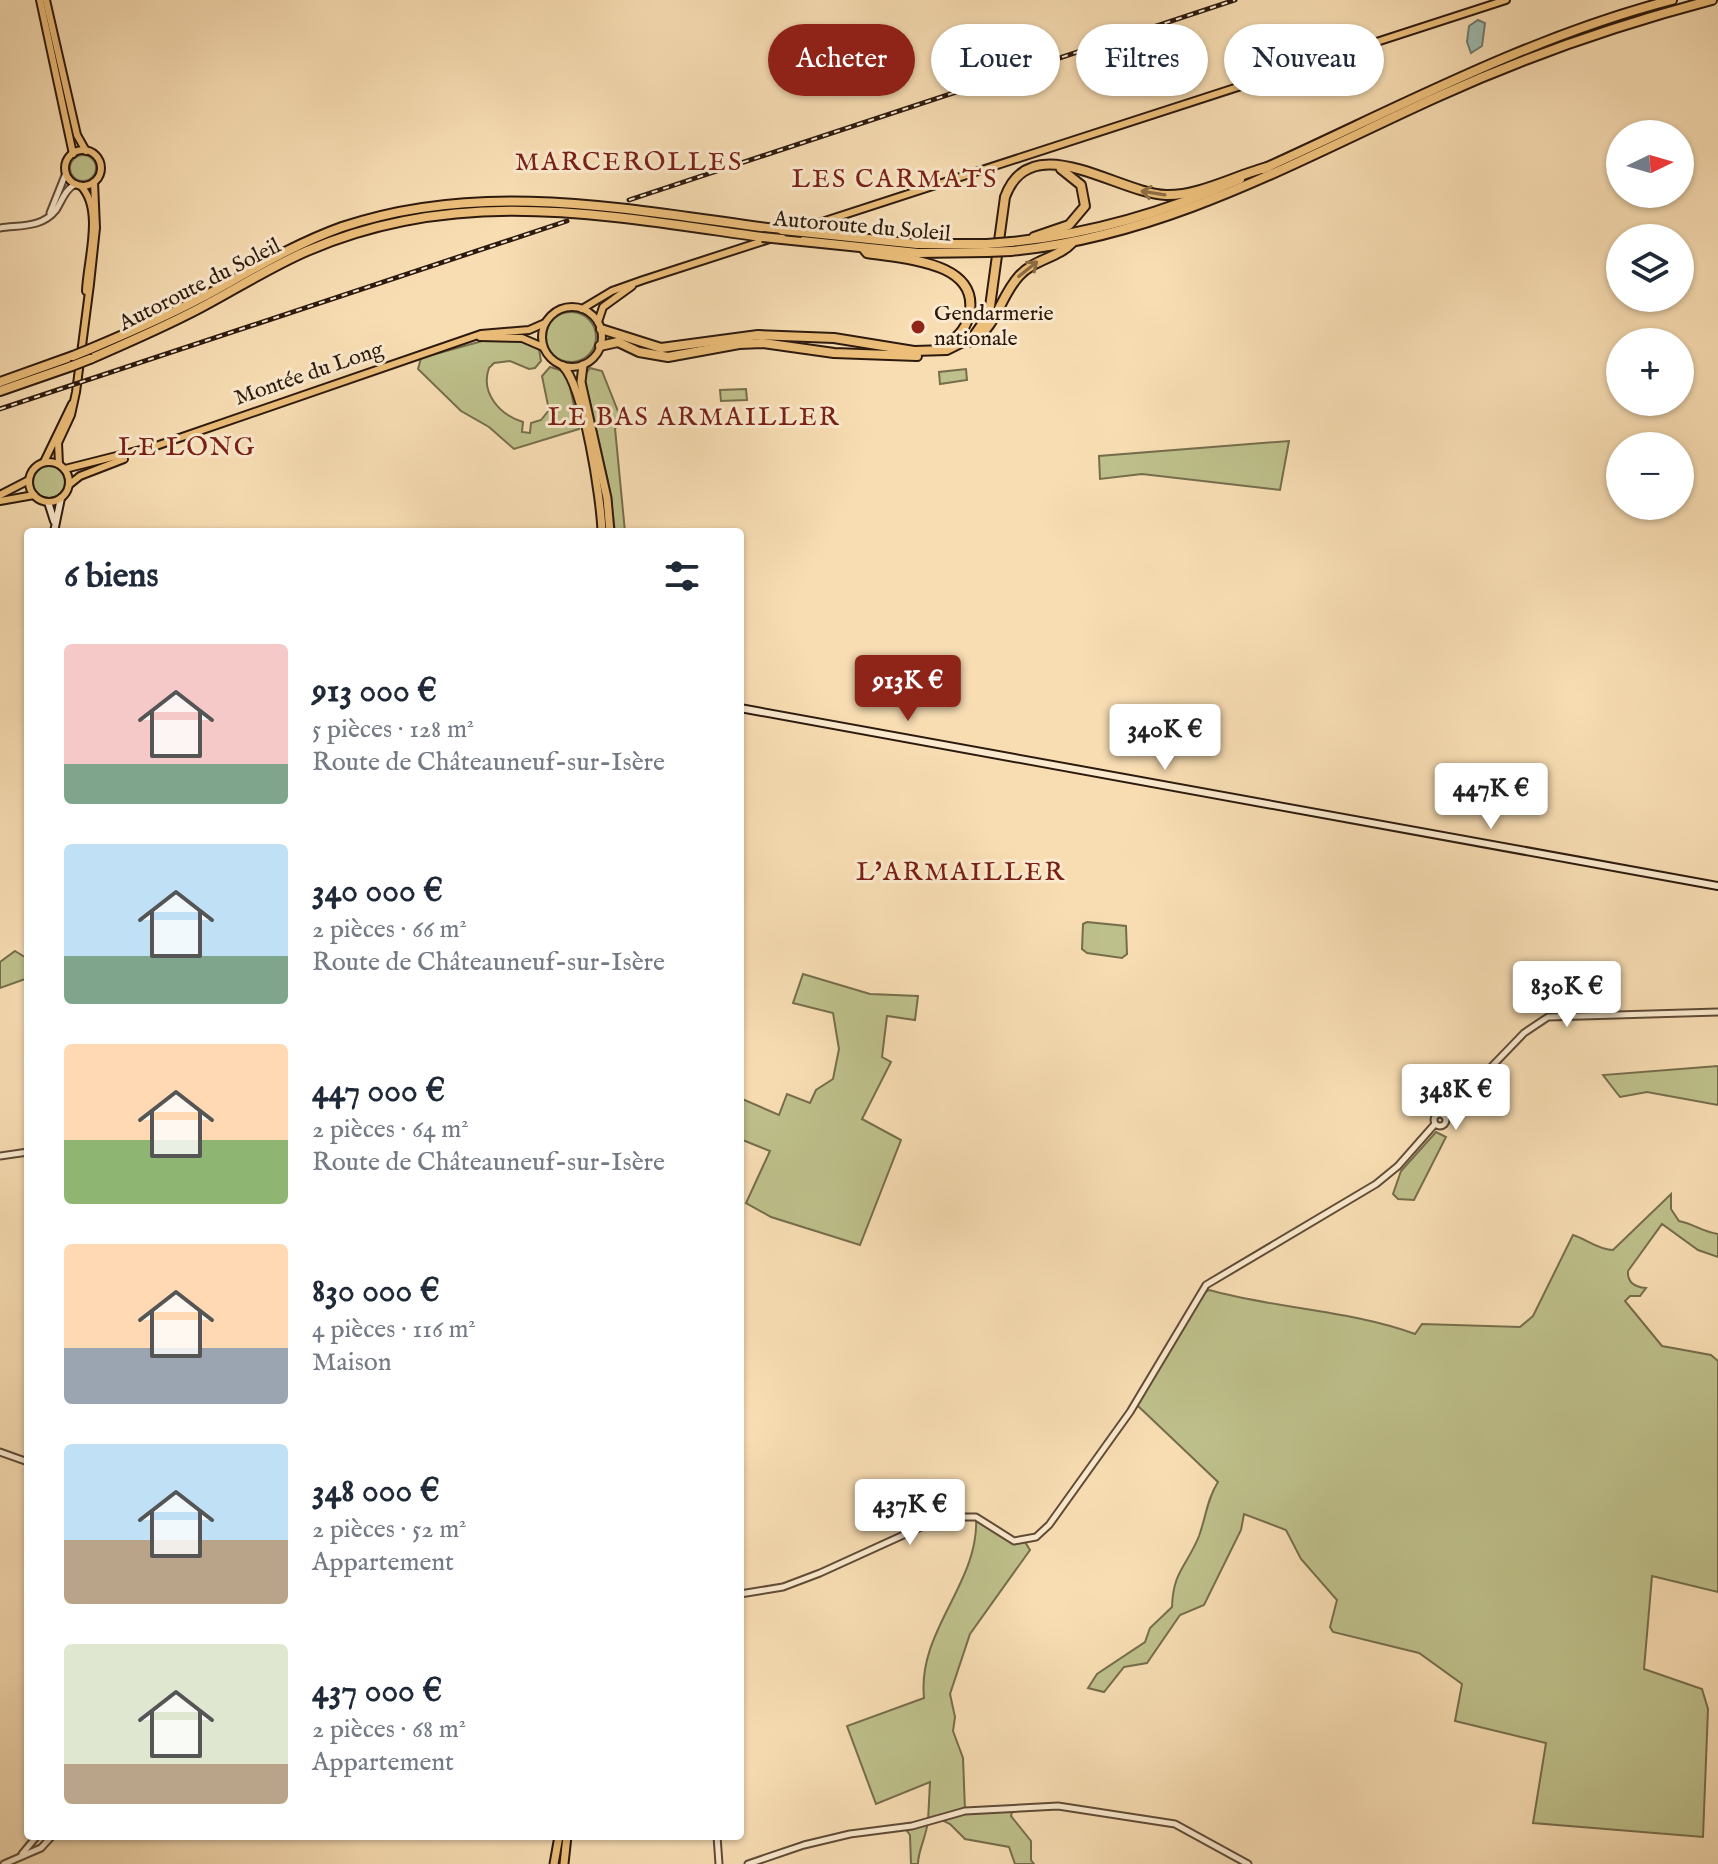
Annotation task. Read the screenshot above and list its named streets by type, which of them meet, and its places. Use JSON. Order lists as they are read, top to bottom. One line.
{"streets":{"highway":["Autoroute du Soleil"],"main road":["Montée du Long"]},"districts":["MARCEROLLES","LES CARMATS","LE BAS ARMAILLER","LE LONG","L'ARMAILLER"],"places":["Gendarmerie nationale"],"north":"right","page":{"chip":["Acheter","Louer","Filtres","Nouveau"],"map_buttons":["+","−"],"heading":"6 biens","list":[{"name":"913 000 €","note":"5 pièces · 128 m² · Route de Châteauneuf-sur-Isère"},{"name":"340 000 €","note":"2 pièces · 66 m² · Route de Châteauneuf-sur-Isère"},{"name":"447 000 €","note":"2 pièces · 64 m² · Route de Châteauneuf-sur-Isère"},{"name":"830 000 €","note":"4 pièces · 116 m² · Maison"},{"name":"348 000 €","note":"2 pièces · 52 m² · Appartement"},{"name":"437 000 €","note":"2 pièces · 68 m² · Appartement"}],"price":["913K €","340K €","447K €","830K €","348K €","437K €"]}}
